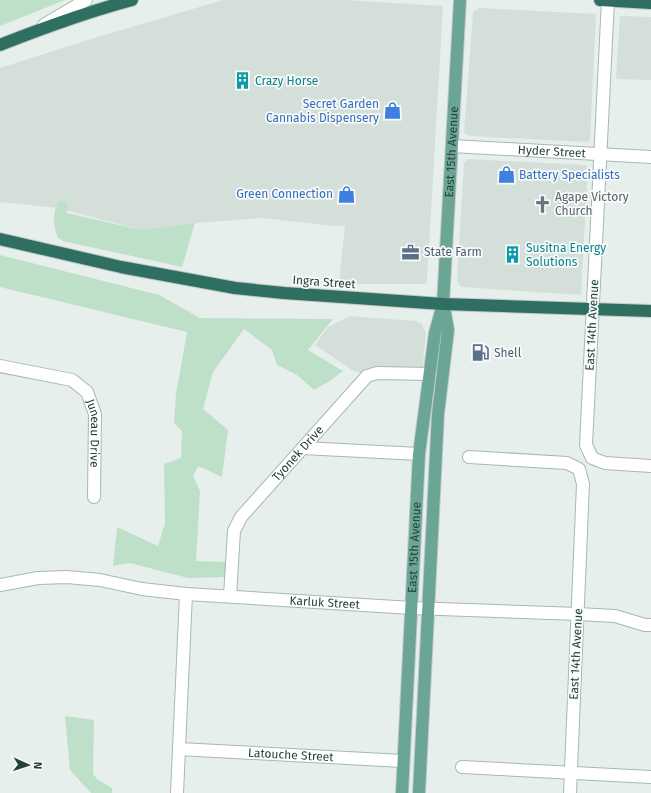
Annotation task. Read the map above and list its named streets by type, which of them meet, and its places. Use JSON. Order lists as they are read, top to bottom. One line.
{"streets":{"highway":["Ingra Street"],"main road":["East 15th Avenue"],"street":["Hyder Street","East 14th Avenue","Juneau Drive","Tyonek Drive","Karluk Street","Latouche Street"]},"crossings":[["East 15th Avenue","Hyder Street"],["East 15th Avenue","Ingra Street"],["East 15th Avenue","Tyonek Drive"],["East 15th Avenue","Karluk Street"],["East 15th Avenue","Latouche Street"],["Hyder Street","East 14th Avenue"],["Ingra Street","East 14th Avenue"],["East 14th Avenue","Karluk Street"],["Tyonek Drive","Karluk Street"]],"places":{"building":["Crazy Horse","Susitna Energy Solutions"],"shop":["Secret Garden Cannabis Dispensery","Battery Specialists","Green Connection"],"church":["Agape Victory Church"],"office":["State Farm"],"fuel station":["Shell"]},"north":"right"}
